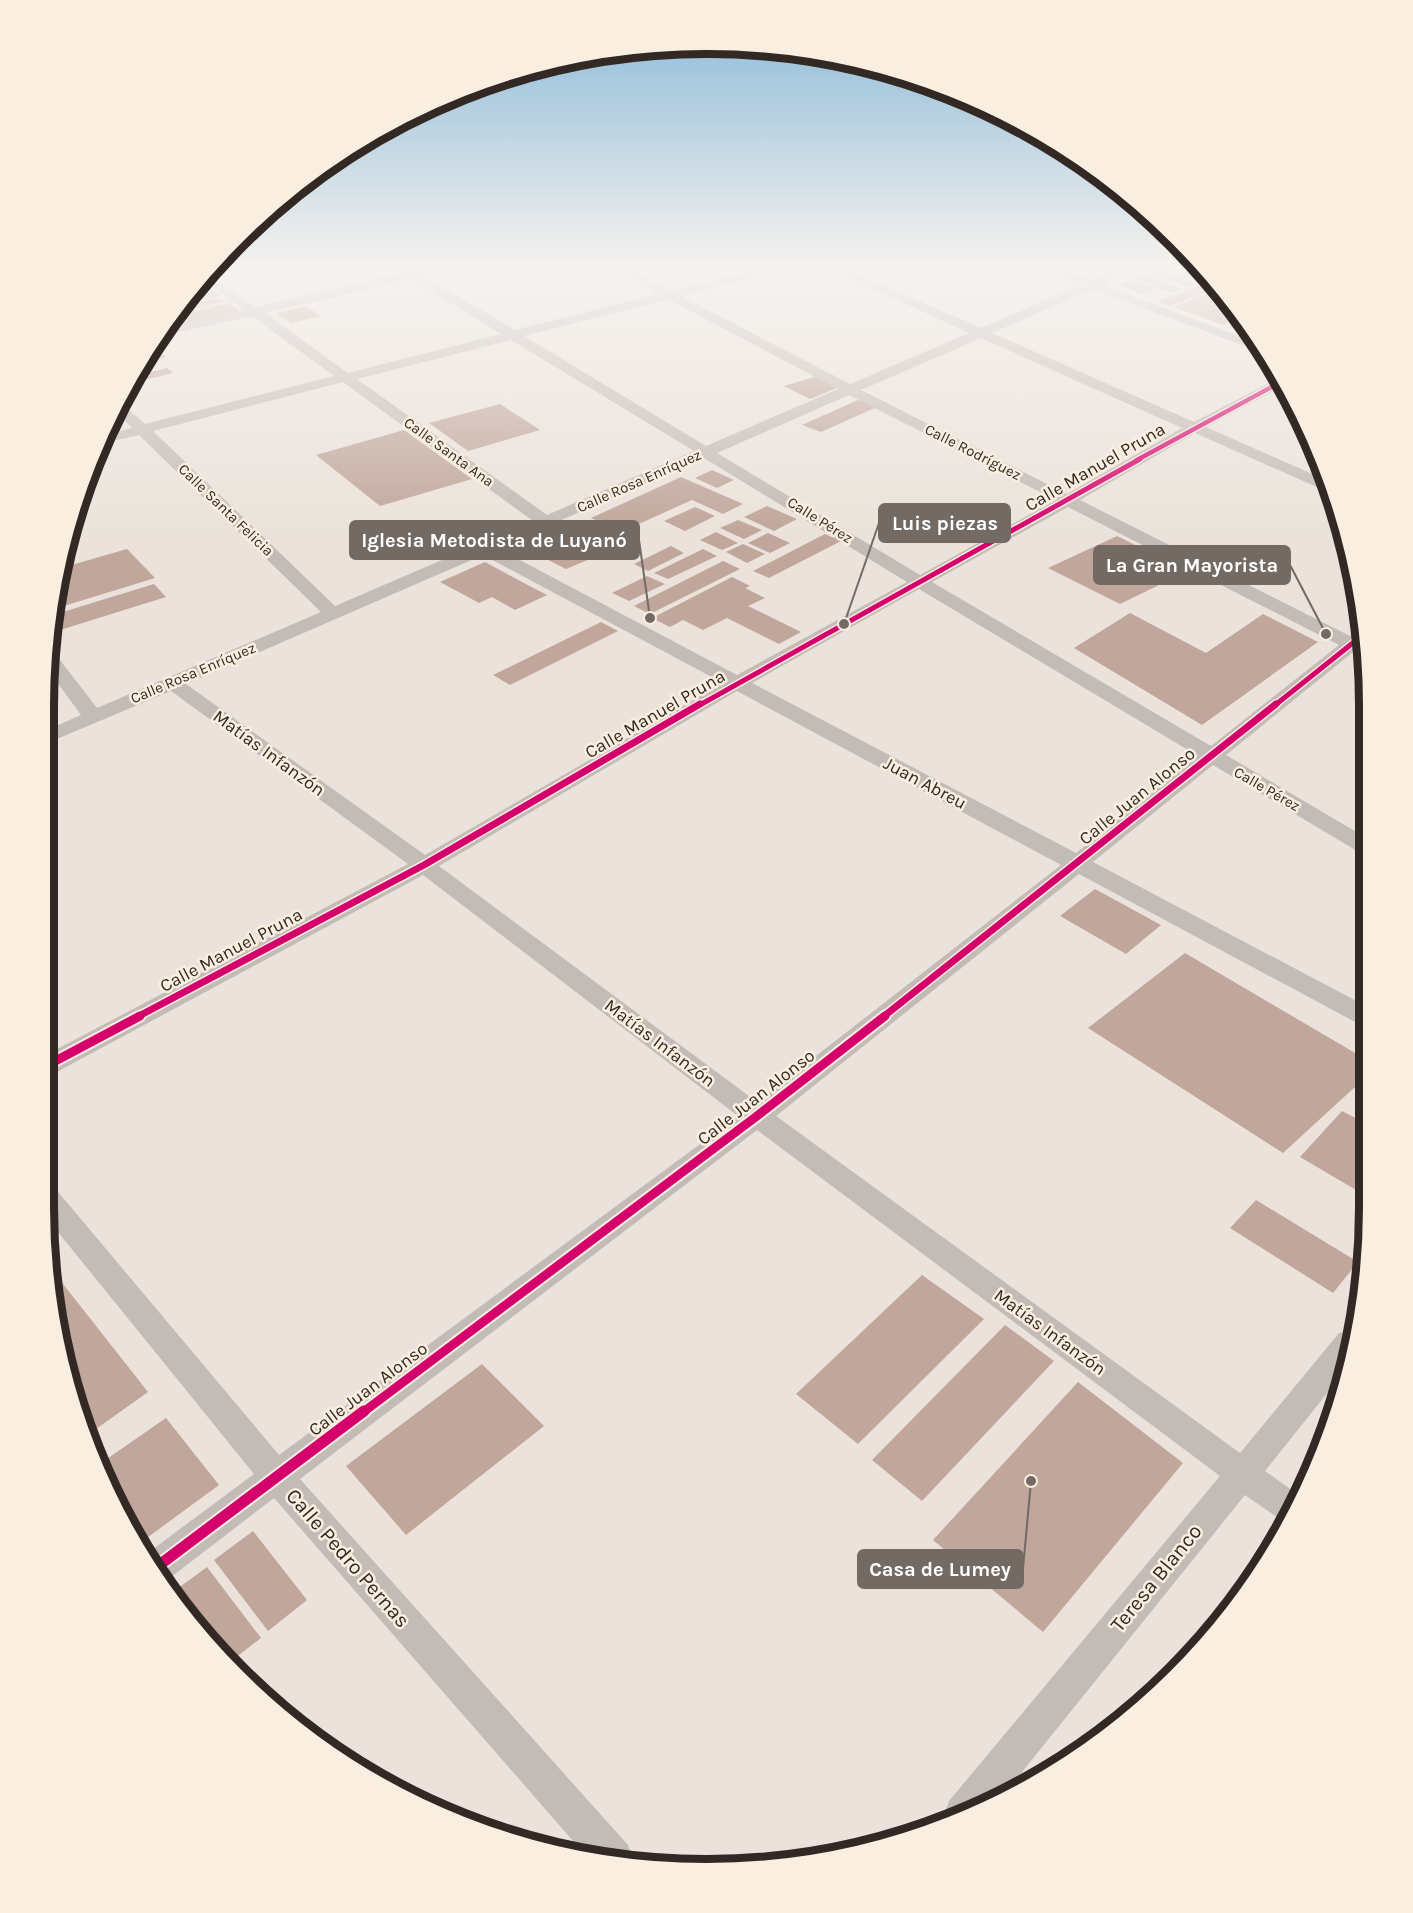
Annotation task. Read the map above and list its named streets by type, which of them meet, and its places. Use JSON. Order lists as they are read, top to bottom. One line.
{"streets":{"street":["Calle Santa Ana","Calle Rodríguez","Calle Manuel Pruna","Calle Rosa Enríquez","Calle Santa Felicia","Calle Pérez","Matías Infanzón","Juan Abreu","Calle Juan Alonso","Calle Pedro Pernas","Teresa Blanco"]},"crossings":[["Calle Santa Ana","Calle Rosa Enríquez"],["Calle Rodríguez","Calle Manuel Pruna"],["Calle Rodríguez","Calle Rosa Enríquez"],["Calle Manuel Pruna","Calle Pérez"],["Calle Manuel Pruna","Matías Infanzón"],["Calle Manuel Pruna","Juan Abreu"],["Calle Rosa Enríquez","Calle Santa Felicia"],["Calle Rosa Enríquez","Calle Pérez"],["Calle Rosa Enríquez","Matías Infanzón"],["Calle Rosa Enríquez","Juan Abreu"],["Calle Pérez","Calle Juan Alonso"],["Matías Infanzón","Calle Juan Alonso"],["Matías Infanzón","Teresa Blanco"],["Juan Abreu","Calle Juan Alonso"],["Calle Juan Alonso","Calle Pedro Pernas"]],"places":["Iglesia Metodista de Luyanó","Luis piezas","La Gran Mayorista","Casa de Lumey"]}
